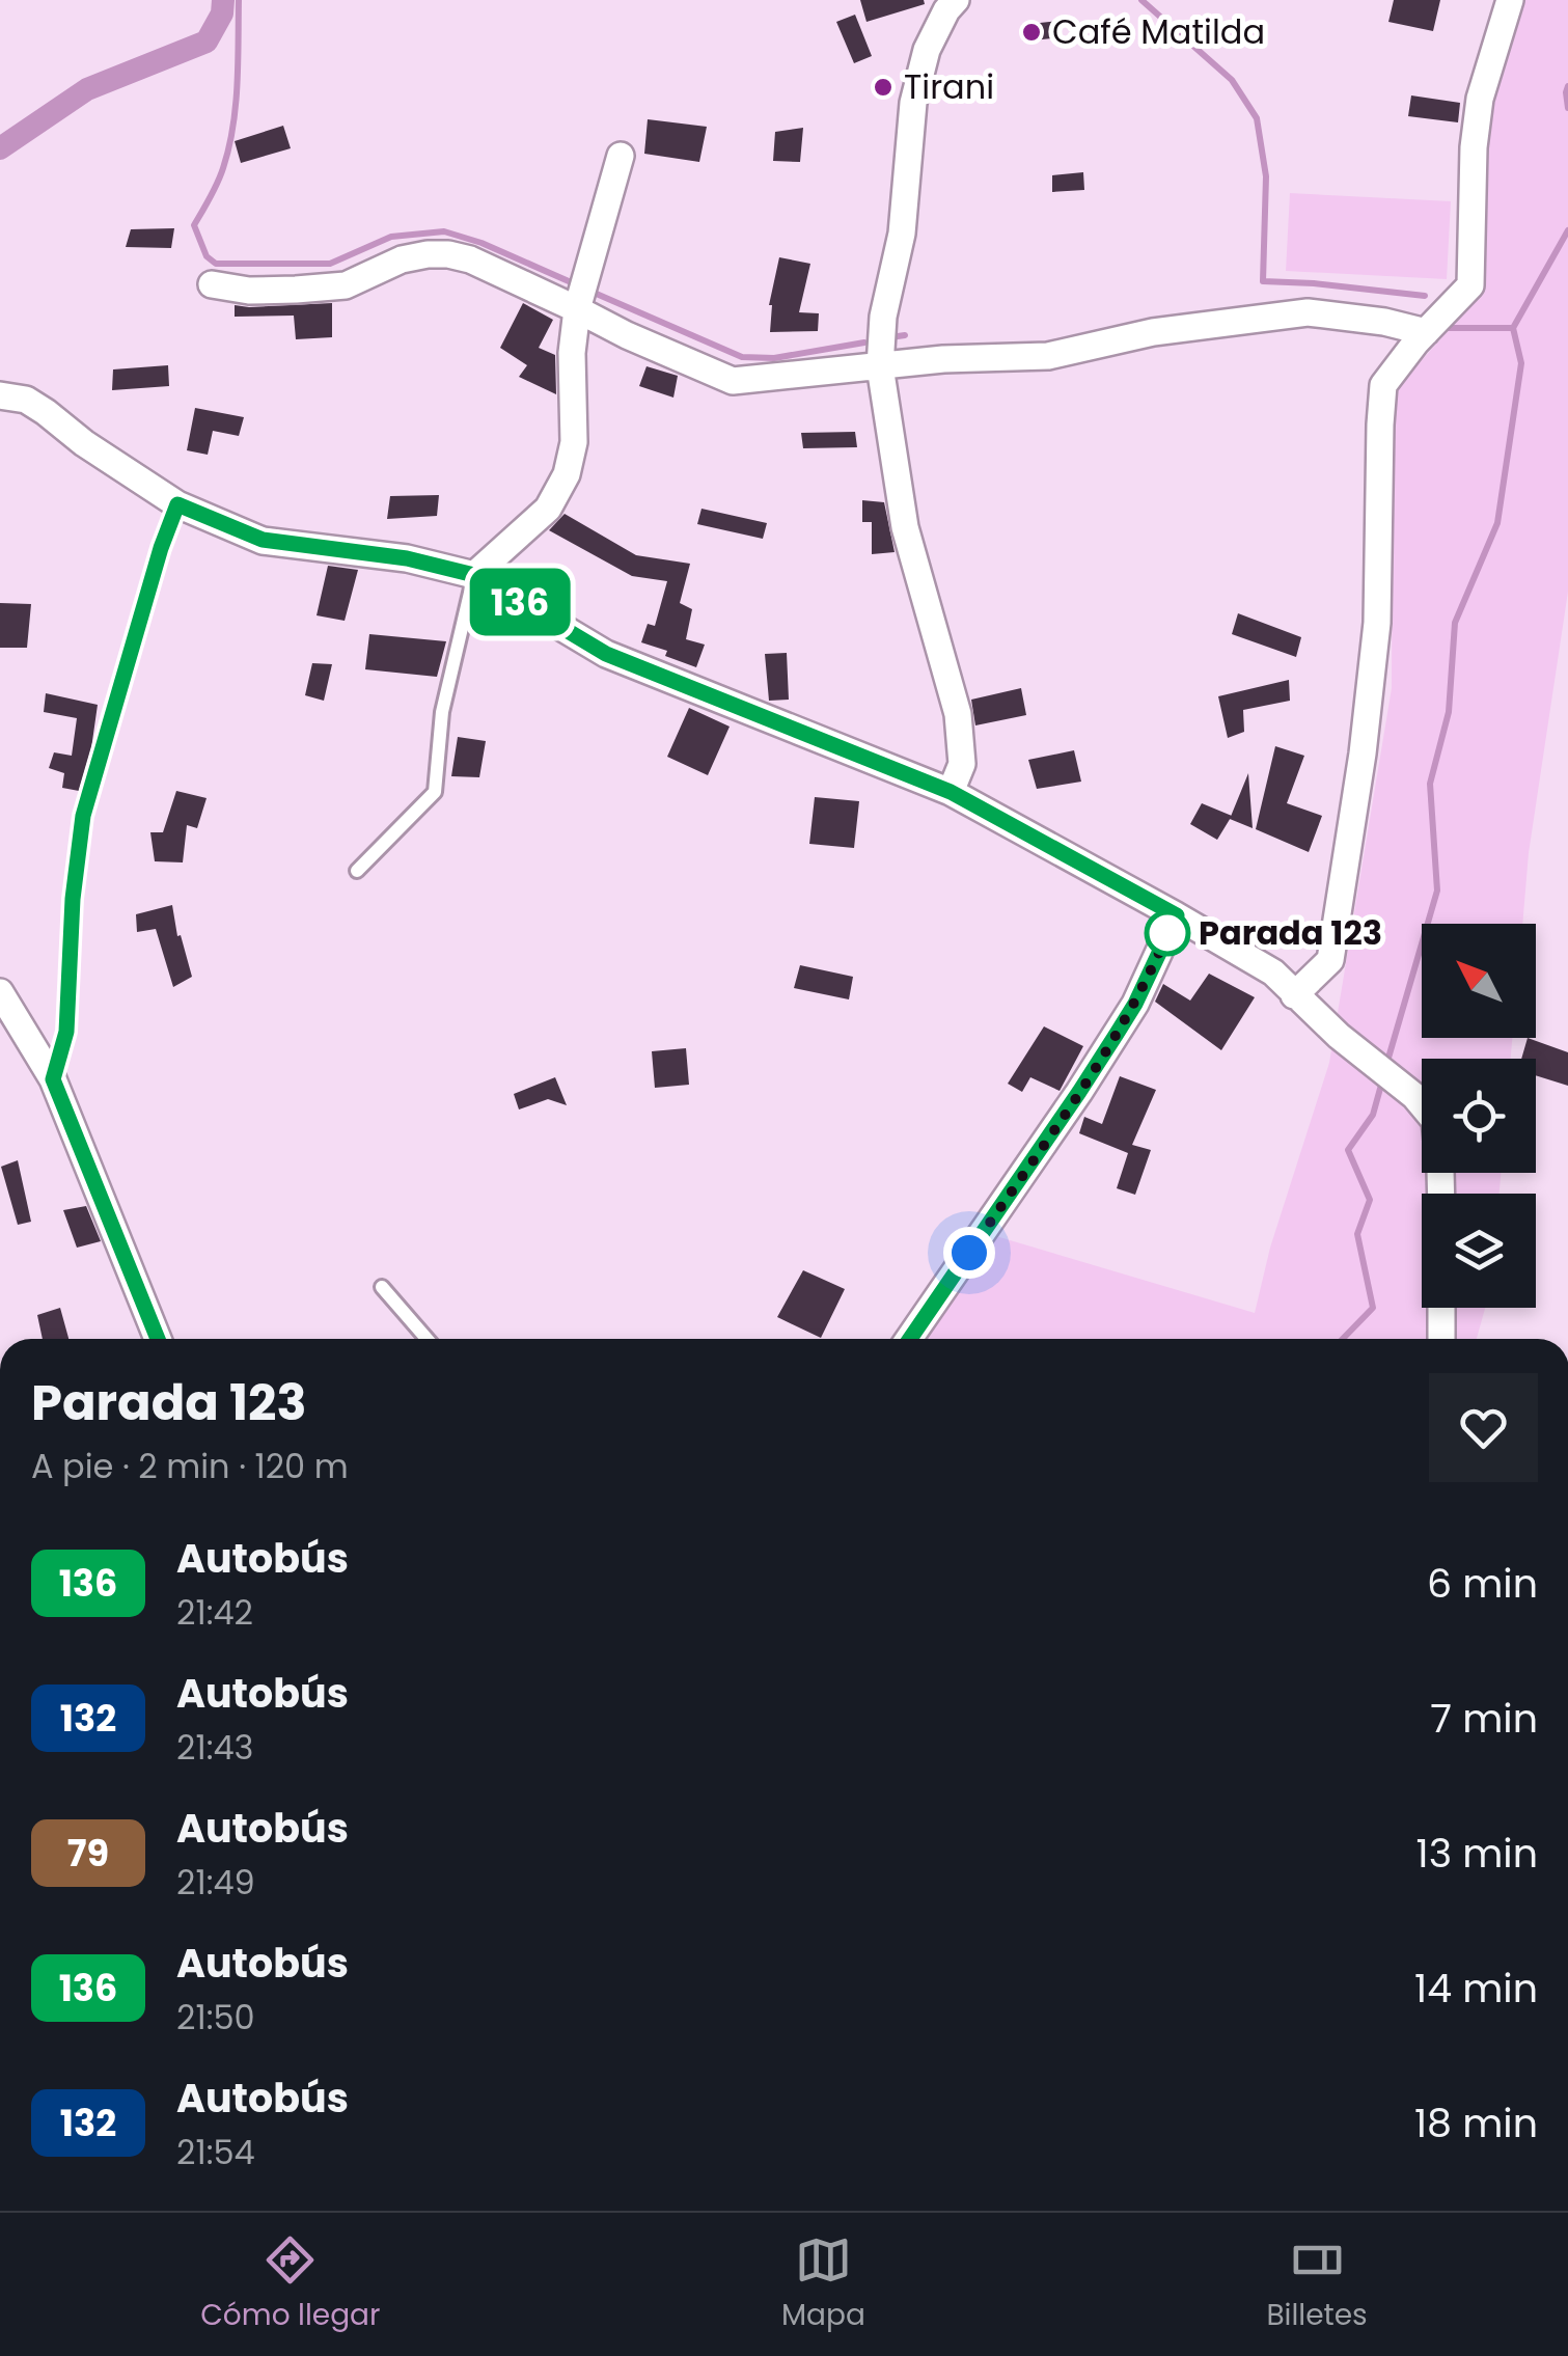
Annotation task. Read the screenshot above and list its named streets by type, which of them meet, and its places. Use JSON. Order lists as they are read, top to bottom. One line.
{"places":["Café Matilda","Tirani","Parada 123"],"lines":["bus line 136"],"north":"top left","page":{"on_map":"136","heading":["Parada 123","A pie · 2 min · 120 m"],"list":[{"mark":"136","name":"Autobús","note":"21:42","value":"6 min"},{"mark":"132","name":"Autobús","note":"21:43","value":"7 min"},{"mark":"79","name":"Autobús","note":"21:49","value":"13 min"},{"mark":"136","name":"Autobús","note":"21:50","value":"14 min"},{"mark":"132","name":"Autobús","note":"21:54","value":"18 min"}],"tabs":["Cómo llegar","Mapa","Billetes"]}}
